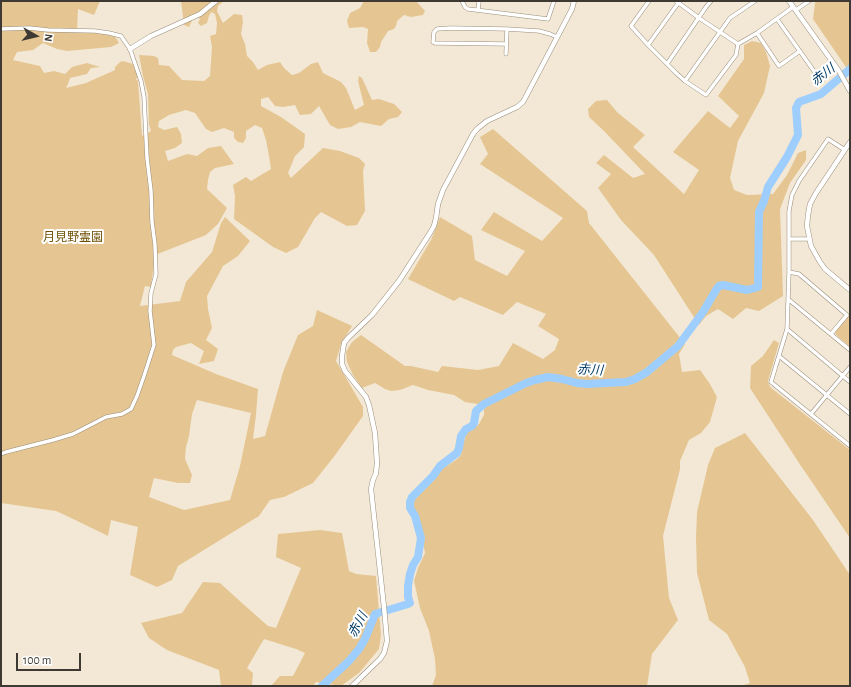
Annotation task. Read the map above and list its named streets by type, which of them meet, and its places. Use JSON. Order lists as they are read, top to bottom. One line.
{"water":["赤川"],"parks":["月見野霊園"],"scale_bar":"100 m","north":"right"}
